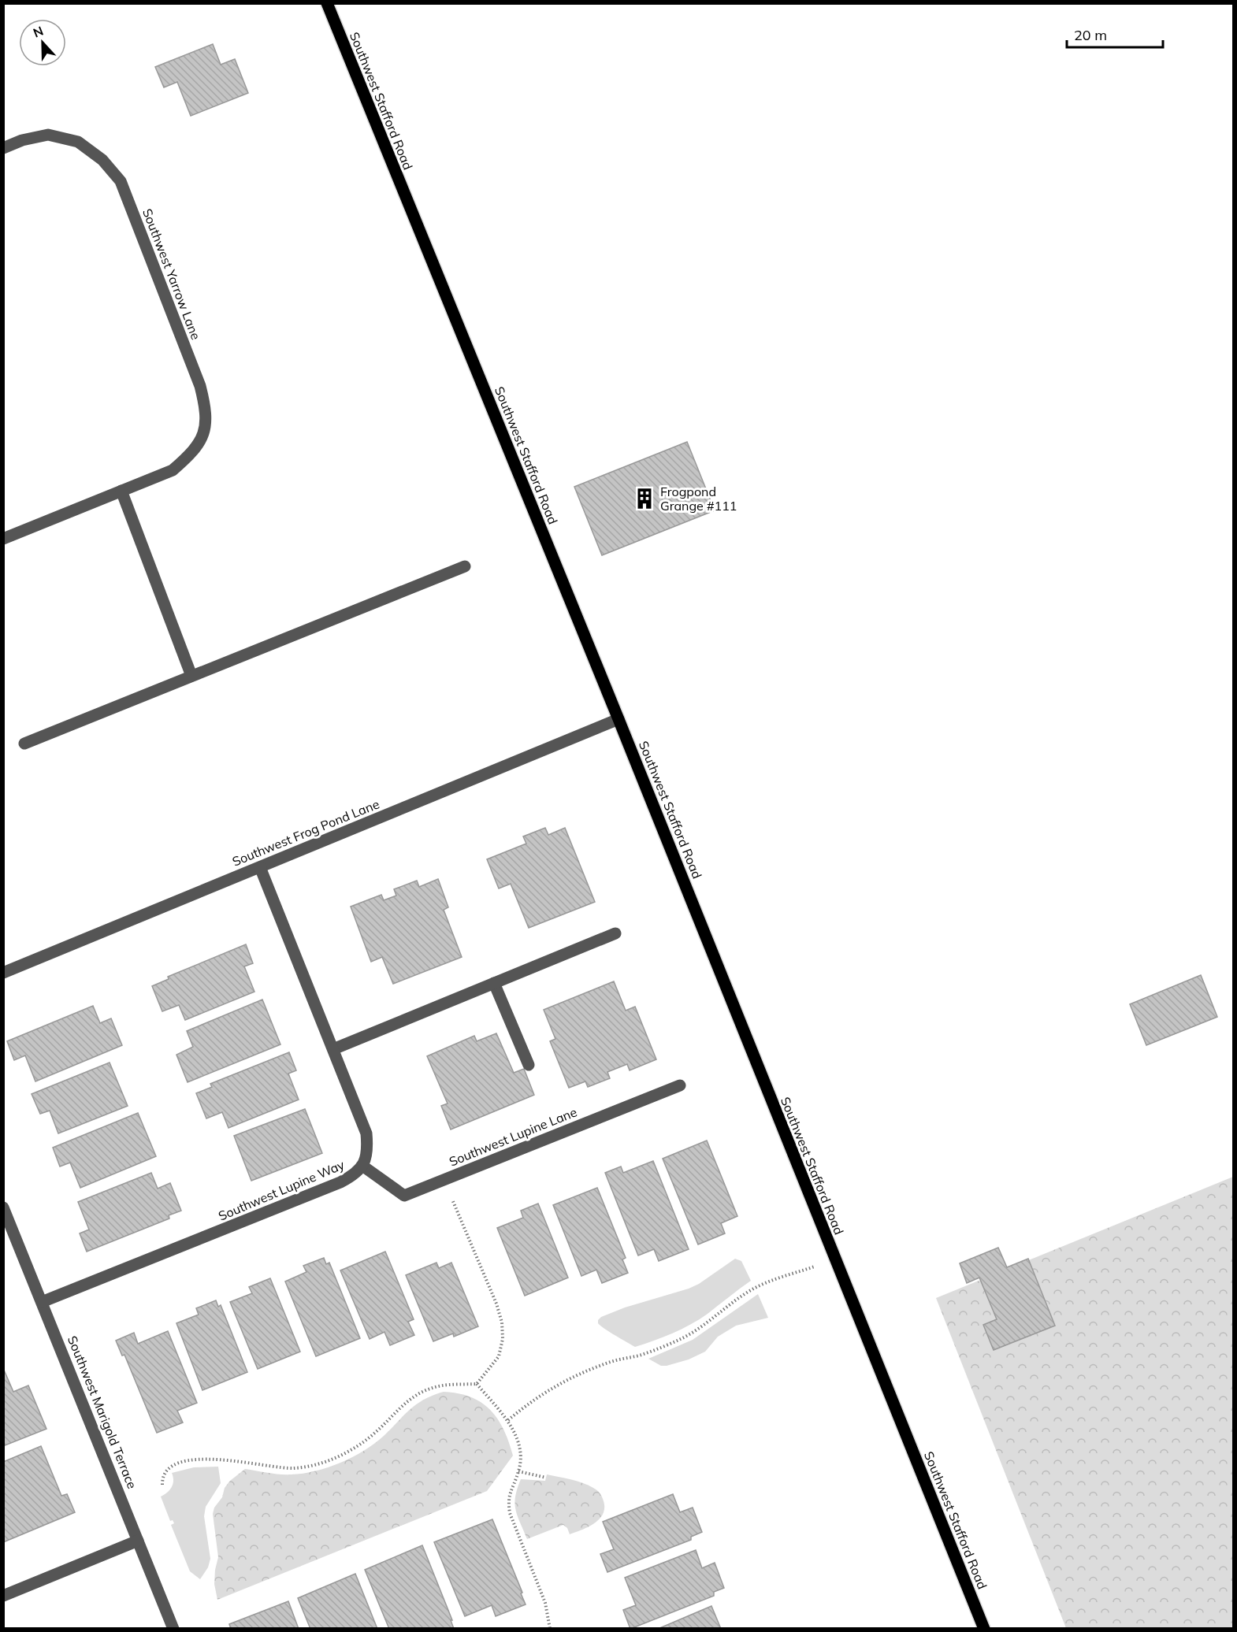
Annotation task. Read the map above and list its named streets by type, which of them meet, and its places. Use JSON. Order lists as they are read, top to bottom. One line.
{"streets":{"main road":["Southwest Stafford Road"],"street":["Southwest Yarrow Lane","Southwest Frog Pond Lane","Southwest Lupine Lane","Southwest Lupine Way","Southwest Marigold Terrace"]},"crossings":[["Southwest Stafford Road","Southwest Frog Pond Lane"],["Southwest Frog Pond Lane","Southwest Lupine Way"],["Southwest Lupine Lane","Southwest Lupine Way"],["Southwest Lupine Way","Southwest Marigold Terrace"]],"places":{"building":["Frogpond Grange #111"]},"scale_bar":"20 m","north":"top"}
